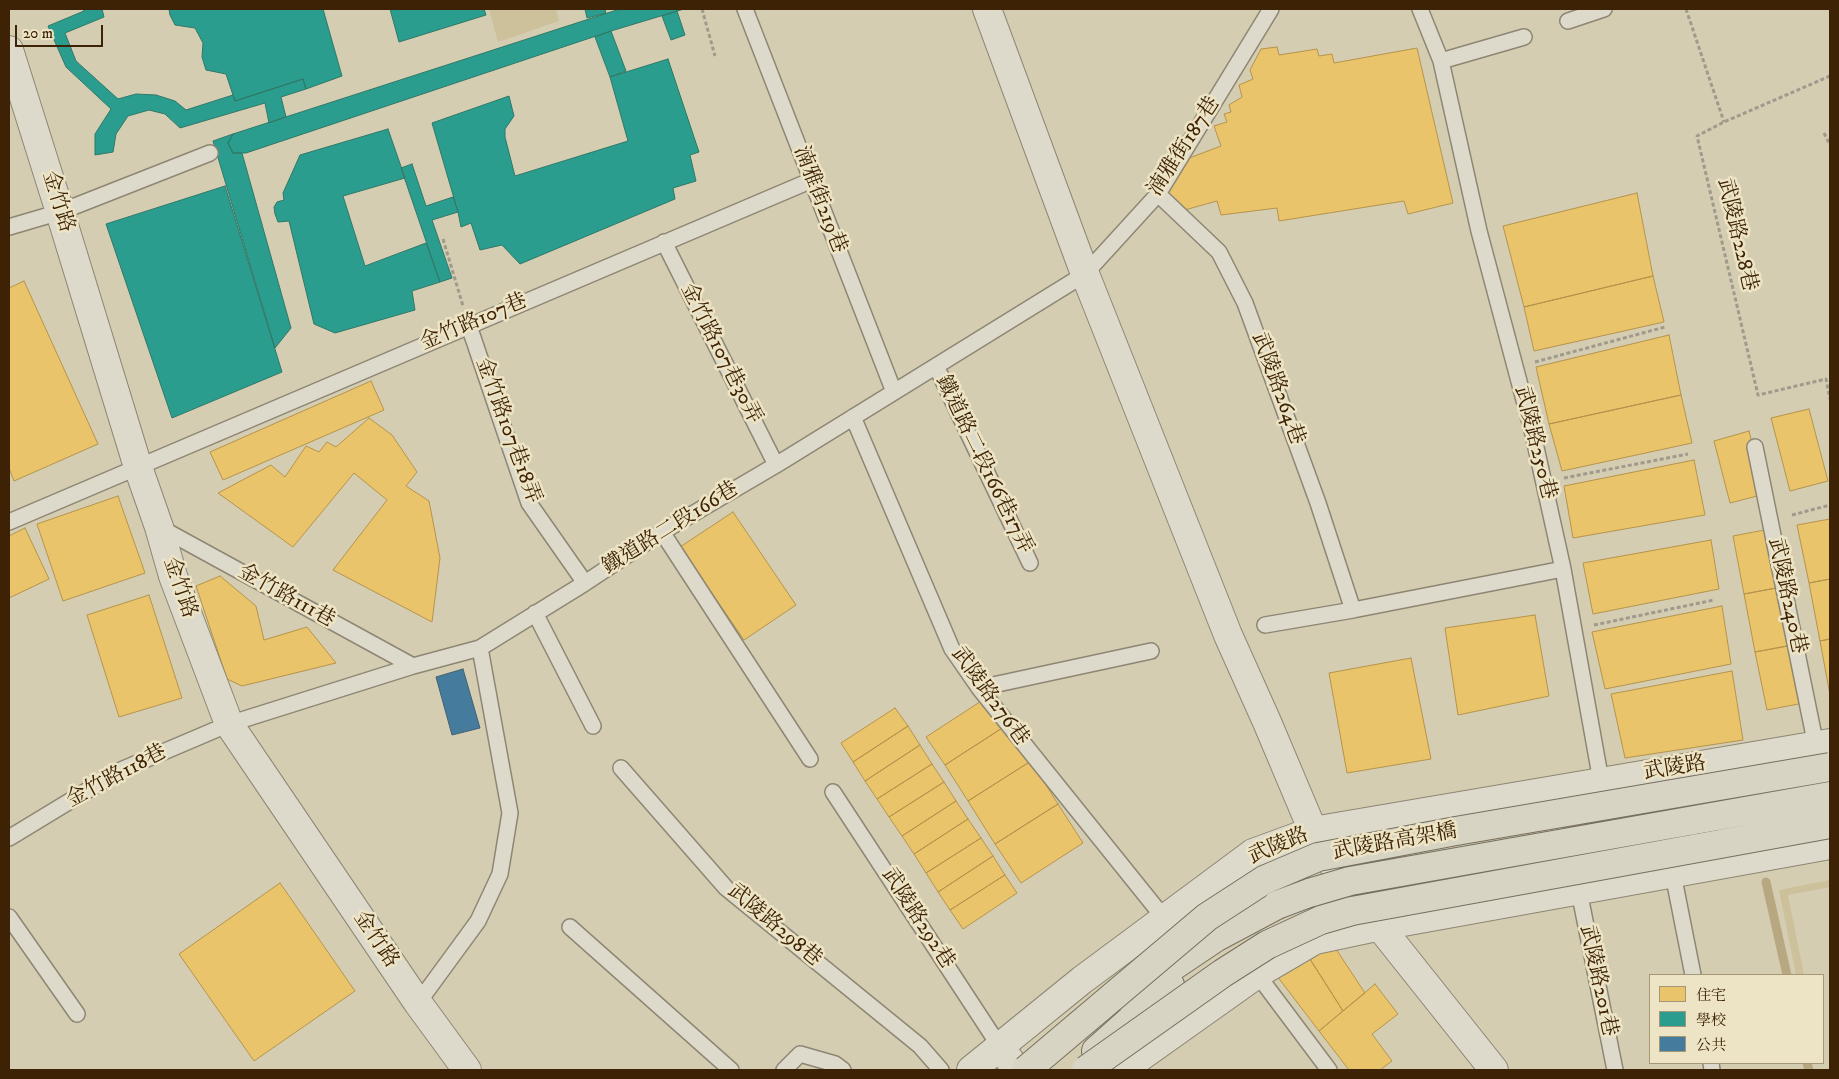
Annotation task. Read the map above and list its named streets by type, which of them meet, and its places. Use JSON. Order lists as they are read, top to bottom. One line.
{"streets":{"highway":["武陵路高架橋"],"street":["金竹路","武陵路"],"lane":["湳雅街187巷","湳雅街219巷","金竹路107巷","金竹路107巷30弄","武陵路264巷","金竹路107巷18弄","武陵路250巷","鐵道路二段166巷17弄","鐵道路二段166巷","武陵路240巷","金竹路111巷","武陵路276巷","金竹路118巷","武陵路292巷","武陵路298巷","武陵路201巷"],"path":["武陵路228巷"]},"crossings":[["湳雅街187巷","武陵路264巷"],["湳雅街187巷","鐵道路二段166巷"],["湳雅街219巷","金竹路107巷"],["湳雅街219巷","鐵道路二段166巷"],["金竹路","金竹路107巷"],["金竹路","鐵道路二段166巷"],["金竹路","金竹路111巷"],["金竹路","金竹路118巷"],["金竹路107巷","金竹路107巷30弄"],["金竹路107巷","金竹路107巷18弄"],["金竹路107巷30弄","鐵道路二段166巷"],["金竹路107巷18弄","鐵道路二段166巷"],["武陵路250巷","武陵路"],["鐵道路二段166巷17弄","鐵道路二段166巷"],["鐵道路二段166巷","金竹路111巷"],["鐵道路二段166巷","武陵路276巷"],["鐵道路二段166巷","金竹路118巷"],["武陵路240巷","武陵路"],["武陵路240巷","武陵路高架橋"],["武陵路276巷","武陵路"],["武陵路","武陵路高架橋"],["武陵路","武陵路292巷"]],"legend":["住宅","學校","公共"],"scale_bar":"20 m"}
